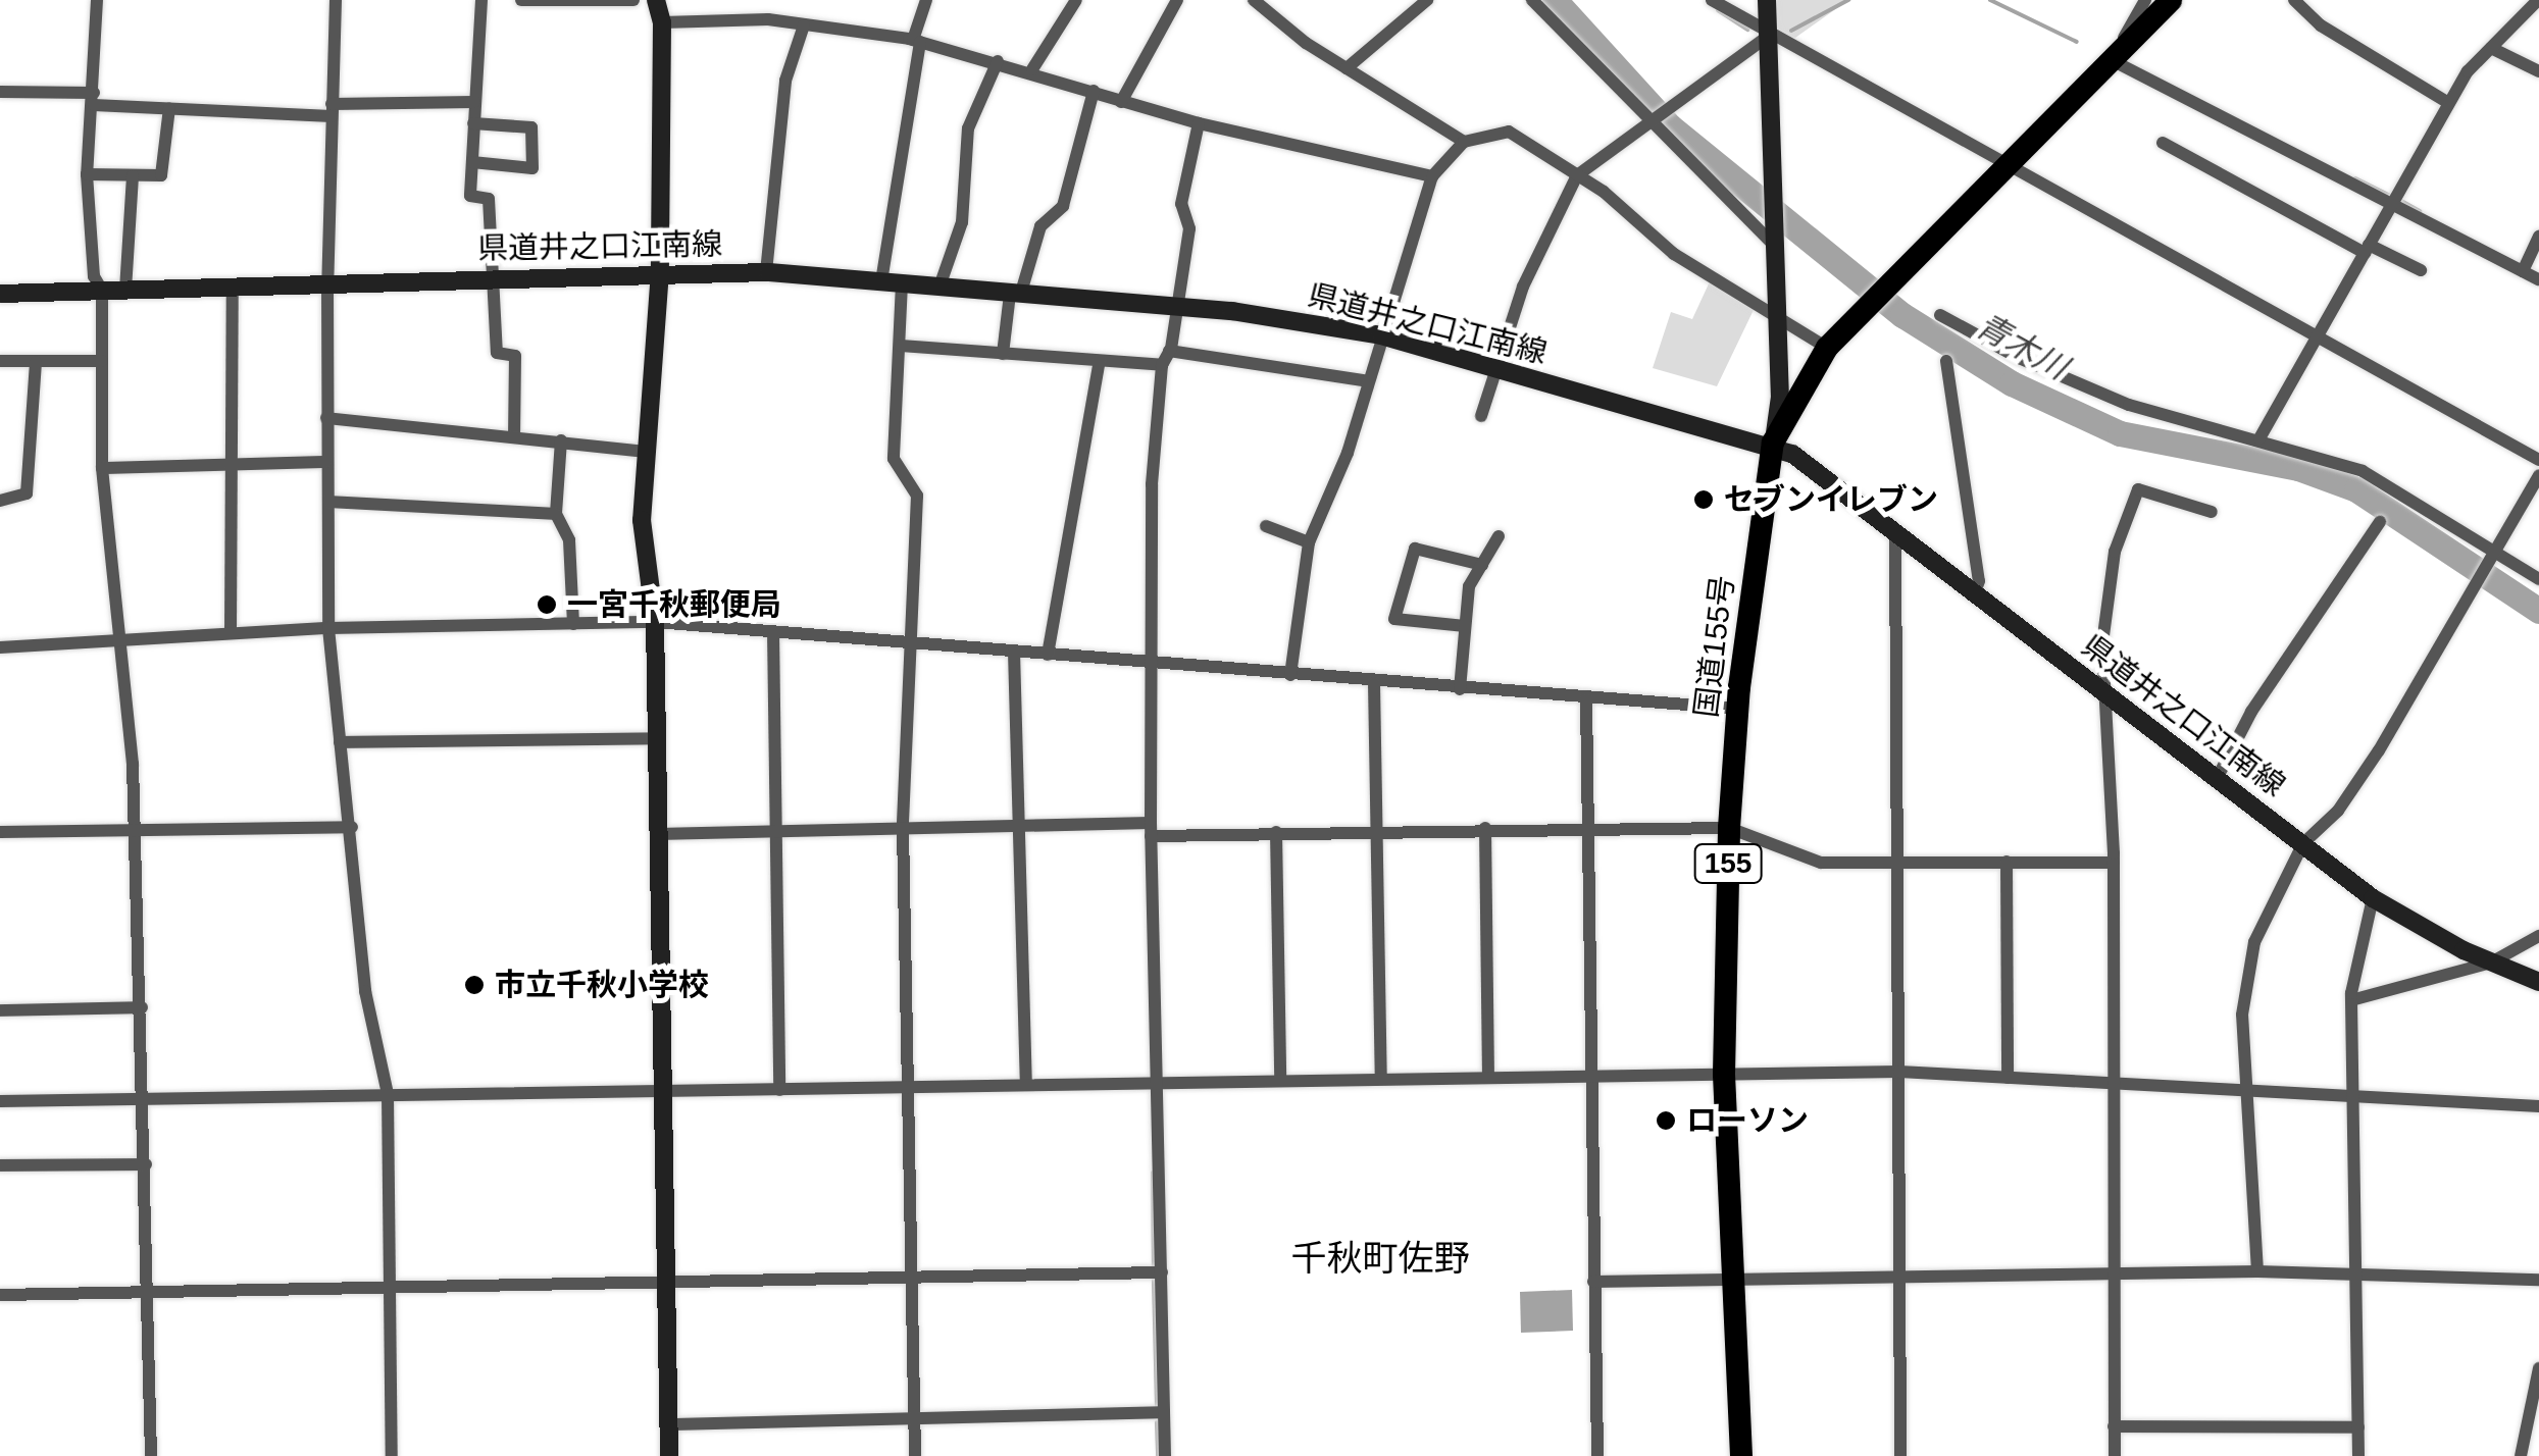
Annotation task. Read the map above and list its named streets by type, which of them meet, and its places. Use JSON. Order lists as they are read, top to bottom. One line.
{"streets":{"highway":["国道155号","155"],"main road":["県道井之口江南線"]},"crossings":[["県道井之口江南線","国道155号"]],"districts":["千秋町佐野"],"water":["青木川"],"places":["セブンイレブン","一宮千秋郵便局","市立千秋小学校","ローソン"]}
